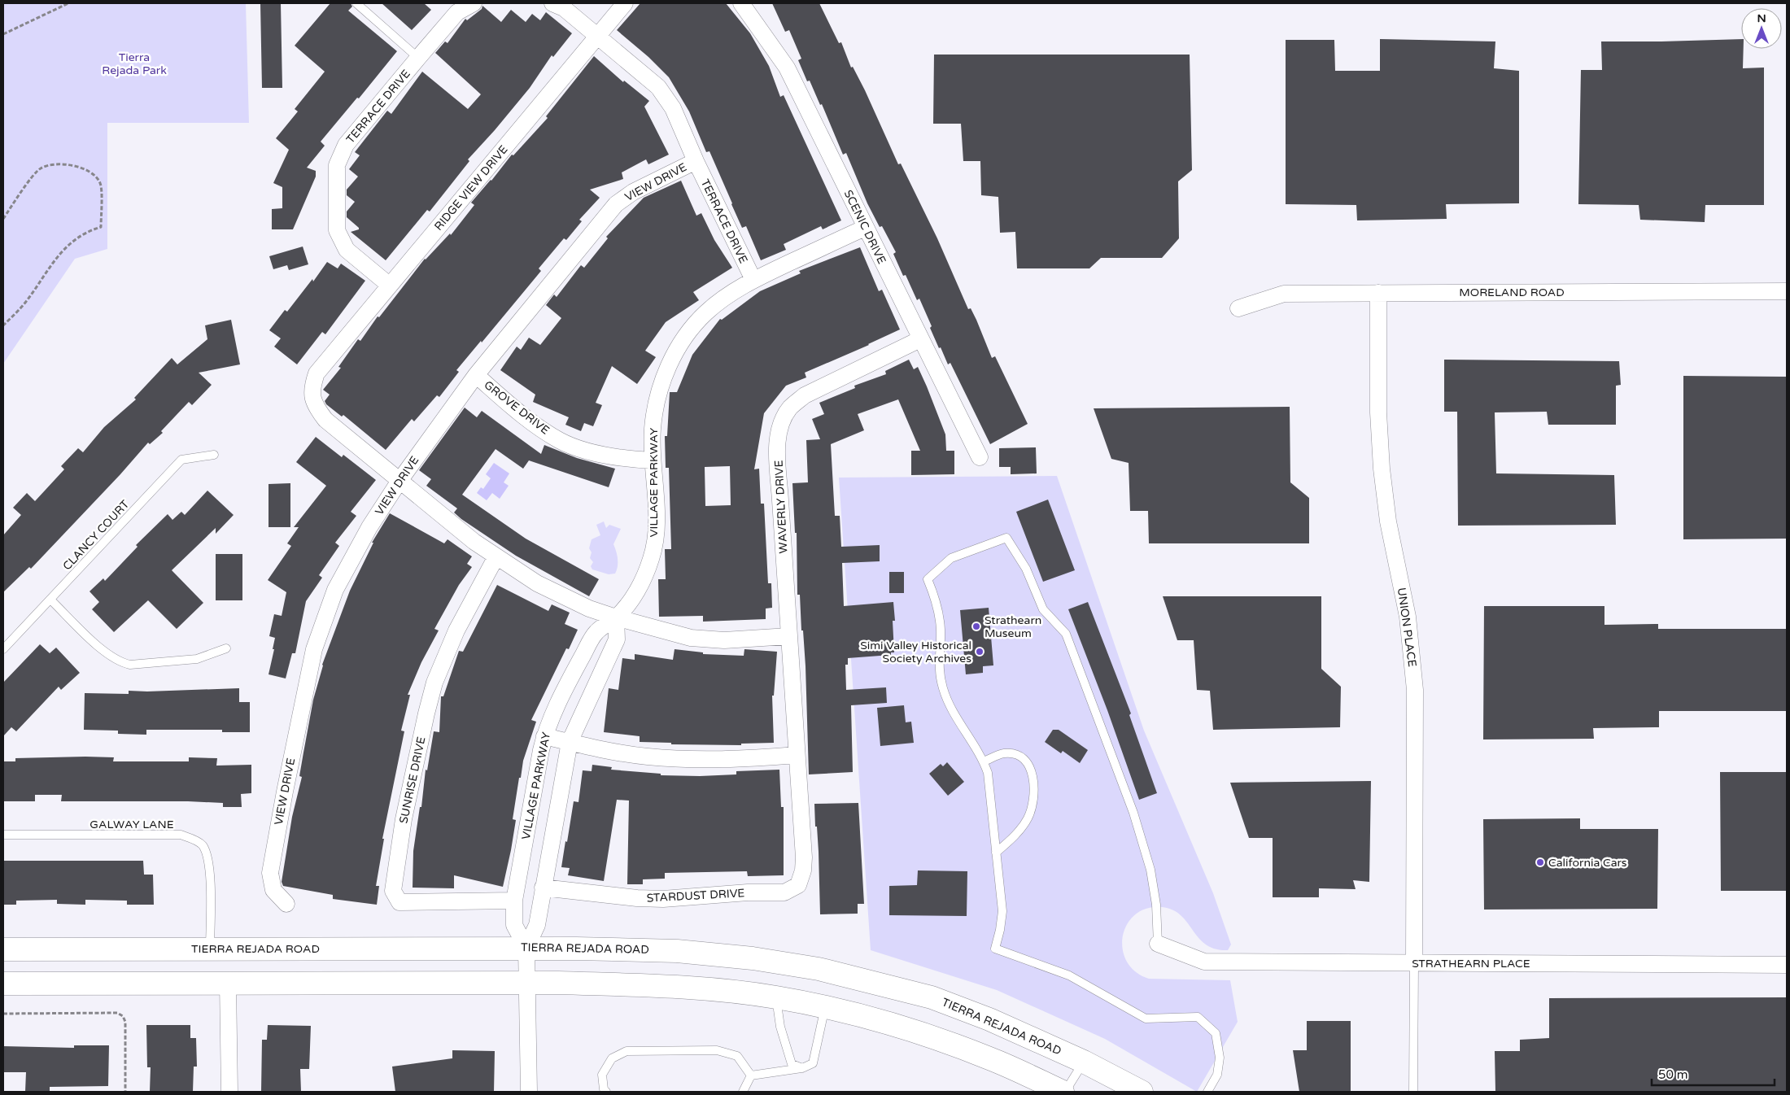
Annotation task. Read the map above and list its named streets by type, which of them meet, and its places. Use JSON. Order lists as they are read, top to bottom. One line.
{"streets":{"main road":["TIERRA REJADA ROAD"],"street":["TERRACE DRIVE","VIEW DRIVE","RIDGE VIEW DRIVE","SCENIC DRIVE","MORELAND ROAD","GROVE DRIVE","VILLAGE PARKWAY","WAVERLY DRIVE","UNION PLACE","SUNRISE DRIVE","STARDUST DRIVE","STRATHEARN PLACE"],"lane":["CLANCY COURT","GALWAY LANE"]},"crossings":[["TERRACE DRIVE","VIEW DRIVE"],["TERRACE DRIVE","RIDGE VIEW DRIVE"],["TERRACE DRIVE","VILLAGE PARKWAY"],["VIEW DRIVE","RIDGE VIEW DRIVE"],["VIEW DRIVE","GROVE DRIVE"],["SCENIC DRIVE","VILLAGE PARKWAY"],["SCENIC DRIVE","WAVERLY DRIVE"],["MORELAND ROAD","UNION PLACE"],["GROVE DRIVE","VILLAGE PARKWAY"],["VILLAGE PARKWAY","SUNRISE DRIVE"],["VILLAGE PARKWAY","STARDUST DRIVE"],["VILLAGE PARKWAY","TIERRA REJADA ROAD"],["WAVERLY DRIVE","STARDUST DRIVE"],["UNION PLACE","STRATHEARN PLACE"],["GALWAY LANE","TIERRA REJADA ROAD"]],"parks":["Tierra Rejada Park"],"places":["Strathearn Museum","Simi Valley Historical Society Archives","California Cars"],"scale_bar":"50 m","north":"top"}
